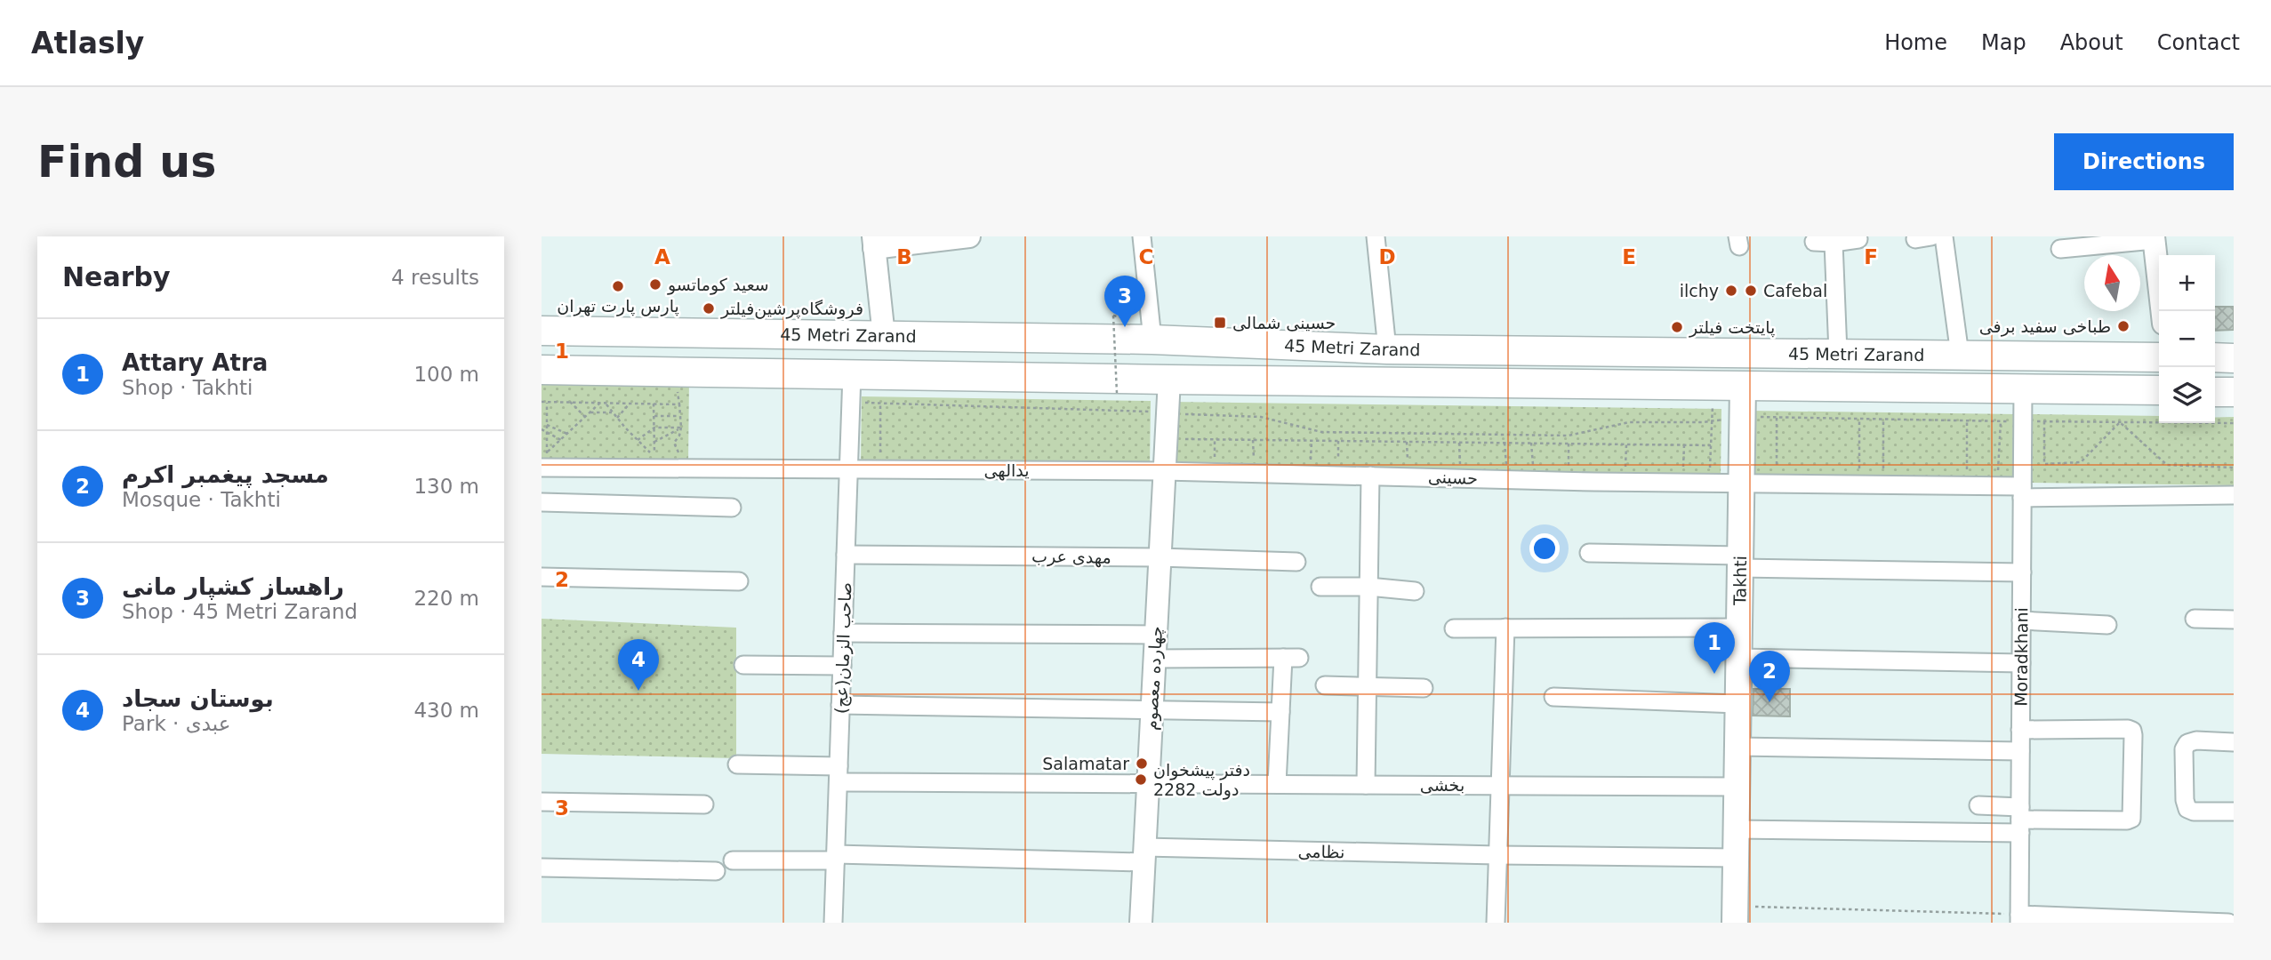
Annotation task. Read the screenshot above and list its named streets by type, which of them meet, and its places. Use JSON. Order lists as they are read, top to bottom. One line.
{"streets":{"main road":["45 Metri Zarand","Takhti"],"street":["یدالهی","حسینی","مهدی عرب","صاحب الزمان(عج)","Moradkhani","چهارده معصوم","بخشی","نظامی"]},"crossings":[["45 Metri Zarand","Takhti"],["45 Metri Zarand","صاحب الزمان(عج)"],["45 Metri Zarand","Moradkhani"],["45 Metri Zarand","چهارده معصوم"],["یدالهی","حسینی"],["یدالهی","صاحب الزمان(عج)"],["یدالهی","چهارده معصوم"],["حسینی","Takhti"],["حسینی","Moradkhani"],["حسینی","چهارده معصوم"],["مهدی عرب","صاحب الزمان(عج)"],["مهدی عرب","چهارده معصوم"],["Takhti","بخشی"],["Takhti","نظامی"],["صاحب الزمان(عج)","بخشی"],["صاحب الزمان(عج)","نظامی"],["چهارده معصوم","بخشی"],["چهارده معصوم","نظامی"]],"places":{"other":["سعید کوماتسو","پارس پارت تهران","ilchy","Cafebal","فروشگاه‌پرشین‌فیلتر","طباخی سفید برفی","پایتخت فیلتر","Salamatar","دفتر پیشخوان دولت 2282"],"transit":["حسینی شمالی"]},"north":"top","page":{"header":"Atlasly","nav":["Home","Map","About","Contact"],"buttons":"Directions","title":"Find us","heading":["Nearby","4 results"],"map_buttons":["+","−"],"pins":["3","1","4","2"],"list":[{"mark":"1","name":"Attary Atra","note":"Shop · Takhti","value":"100 m"},{"mark":"2","name":"مسجد پیغمبر اکرم","note":"Mosque · Takhti","value":"130 m"},{"mark":"3","name":"راهساز کشپار مانی","note":"Shop · 45 Metri Zarand","value":"220 m"},{"mark":"4","name":"بوستان سجاد","note":"Park · عبدی","value":"430 m"}]},"grid":{"columns":["A","B","C","D","E","F"],"rows":["1","2","3"]}}
